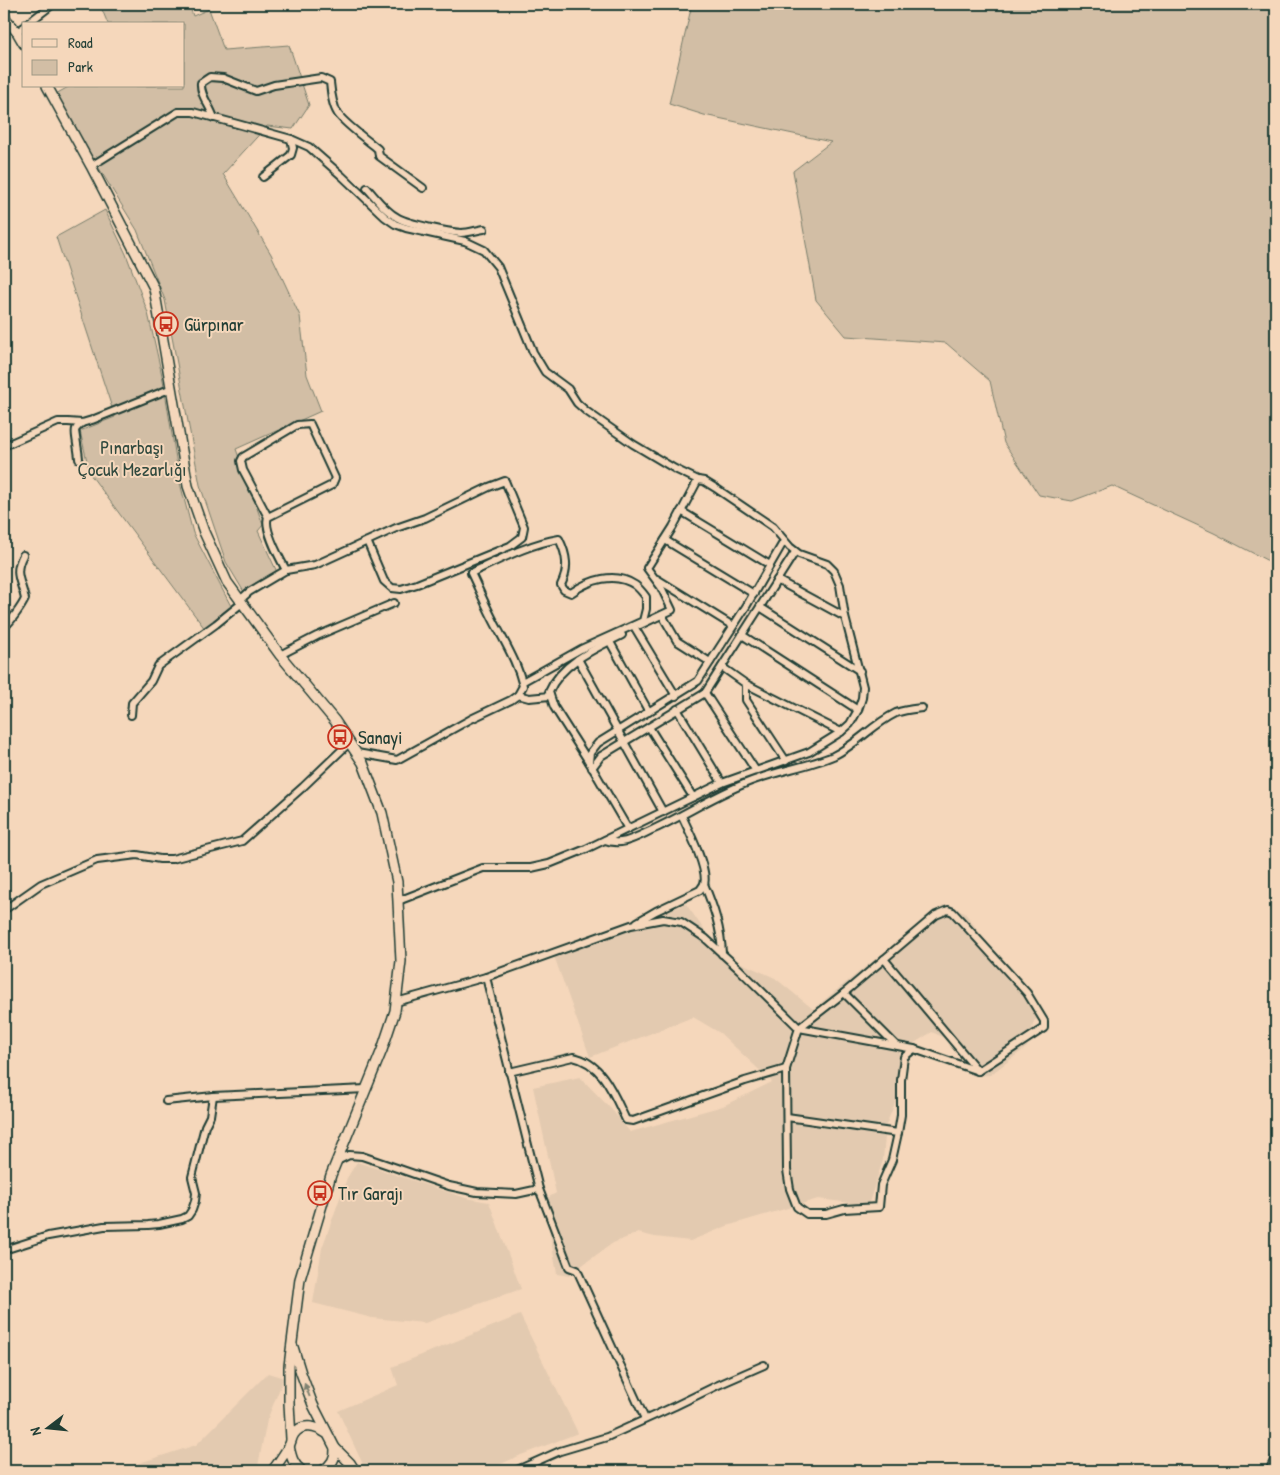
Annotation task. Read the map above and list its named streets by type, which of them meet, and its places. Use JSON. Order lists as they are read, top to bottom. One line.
{"parks":["Pınarbaşı Çocuk Mezarlığı"],"places":{"bus stop":["Gürpınar","Sanayi","Tır Garajı"]},"legend":["Road","Park"],"north":"left"}
